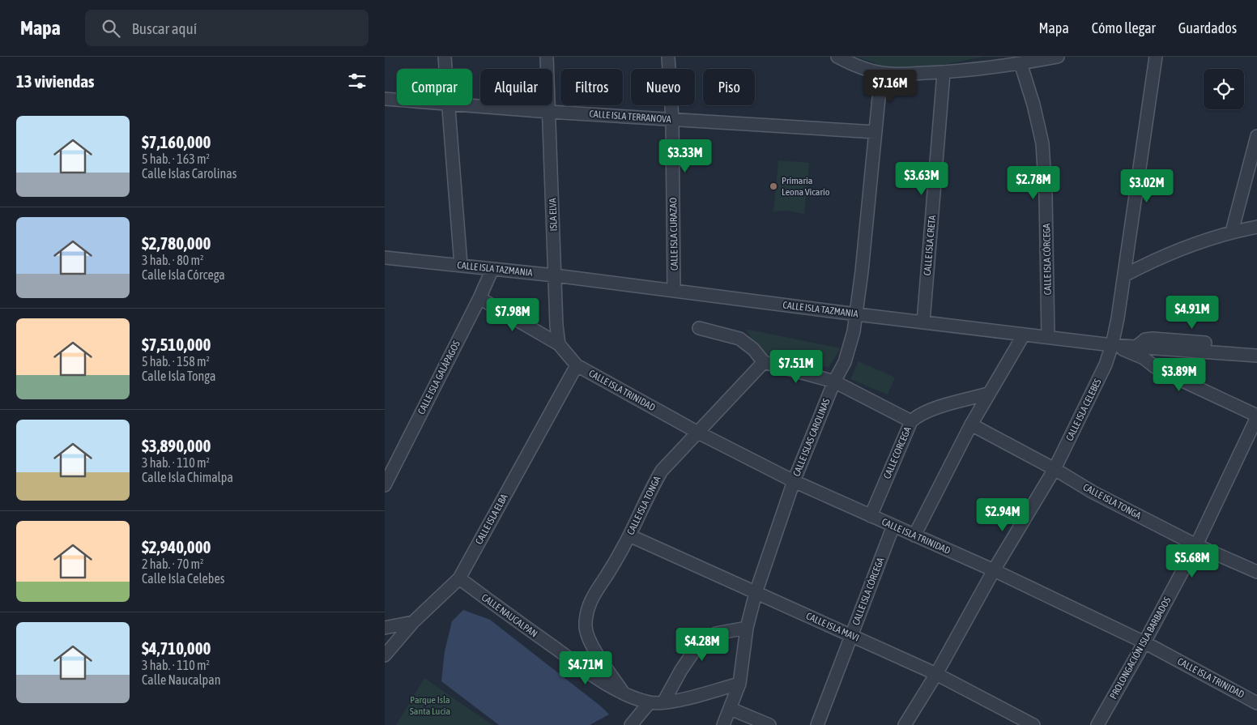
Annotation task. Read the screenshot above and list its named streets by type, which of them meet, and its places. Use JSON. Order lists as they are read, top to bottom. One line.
{"streets":{"street":["CALLE ISLA TERRANOVA","ISLA ELVA","CALLE ISLA CURAZAO","CALLE ISLA CRETA","CALLE ISLA CÓRCEGA","CALLE ISLA TAZMANIA","CALLE ISLA GALÁPAGOS","CALLE ISLA TRINIDAD","CALLE ISLA CELEBES","CALLE ISLAS CAROLINAS","CALLE CORCEGA","CALLE ISLA TONGA","CALLE ISLA ELBA","CALLE NAUCALPAN","CALLE ISLA MAVI","PROLONGACIÓN ISLA BARBADOS"]},"crossings":[["CALLE ISLA TERRANOVA","ISLA ELVA"],["CALLE ISLA TERRANOVA","CALLE ISLA CURAZAO"],["CALLE ISLA TERRANOVA","CALLE ISLAS CAROLINAS"],["ISLA ELVA","CALLE ISLA TAZMANIA"],["CALLE ISLA CURAZAO","CALLE ISLA TAZMANIA"],["CALLE ISLA CRETA","CALLE ISLA TAZMANIA"],["CALLE ISLA CÓRCEGA","CALLE ISLA TAZMANIA"],["CALLE ISLA CÓRCEGA","CALLE ISLA TRINIDAD"],["CALLE ISLA CÓRCEGA","CALLE ISLA MAVI"],["CALLE ISLA TAZMANIA","CALLE ISLA GALÁPAGOS"],["CALLE ISLA TAZMANIA","CALLE ISLA CELEBES"],["CALLE ISLA TAZMANIA","CALLE ISLAS CAROLINAS"],["CALLE ISLA TRINIDAD","CALLE ISLA CELEBES"],["CALLE ISLA TRINIDAD","CALLE ISLAS CAROLINAS"],["CALLE ISLA TRINIDAD","CALLE CORCEGA"],["CALLE ISLA TRINIDAD","CALLE ISLA TONGA"],["CALLE ISLA TRINIDAD","CALLE ISLA ELBA"],["CALLE ISLA TRINIDAD","PROLONGACIÓN ISLA BARBADOS"],["CALLE ISLA CELEBES","CALLE ISLA TONGA"],["CALLE ISLA CELEBES","CALLE ISLA MAVI"],["CALLE ISLAS CAROLINAS","CALLE NAUCALPAN"],["CALLE ISLAS CAROLINAS","CALLE ISLA MAVI"],["CALLE ISLA TONGA","CALLE NAUCALPAN"],["CALLE ISLA TONGA","CALLE ISLA MAVI"],["CALLE ISLA TONGA","PROLONGACIÓN ISLA BARBADOS"],["CALLE ISLA ELBA","CALLE NAUCALPAN"]],"parks":["Parque Isla Santa Lucia"],"places":["Primaria Leona Vicario"],"page":{"header":"Mapa","search":"Buscar aquí","nav":["Mapa","Cómo llegar","Guardados"],"heading":"13 viviendas","chip":["Comprar","Alquilar","Filtros","Nuevo","Piso"],"price":["$7.16M","$3.33M","$3.63M","$2.78M","$3.02M","$4.91M","$7.98M","$7.51M","$3.89M","$2.94M","$5.68M","$4.28M","$4.71M"],"list":[{"name":"$7,160,000","note":"5 hab. · 163 m² · Calle Islas Carolinas"},{"name":"$2,780,000","note":"3 hab. · 80 m² · Calle Isla Córcega"},{"name":"$7,510,000","note":"5 hab. · 158 m² · Calle Isla Tonga"},{"name":"$3,890,000","note":"3 hab. · 110 m² · Calle Isla Chimalpa"},{"name":"$2,940,000","note":"2 hab. · 70 m² · Calle Isla Celebes"},{"name":"$4,710,000","note":"3 hab. · 110 m² · Calle Naucalpan"}]}}
